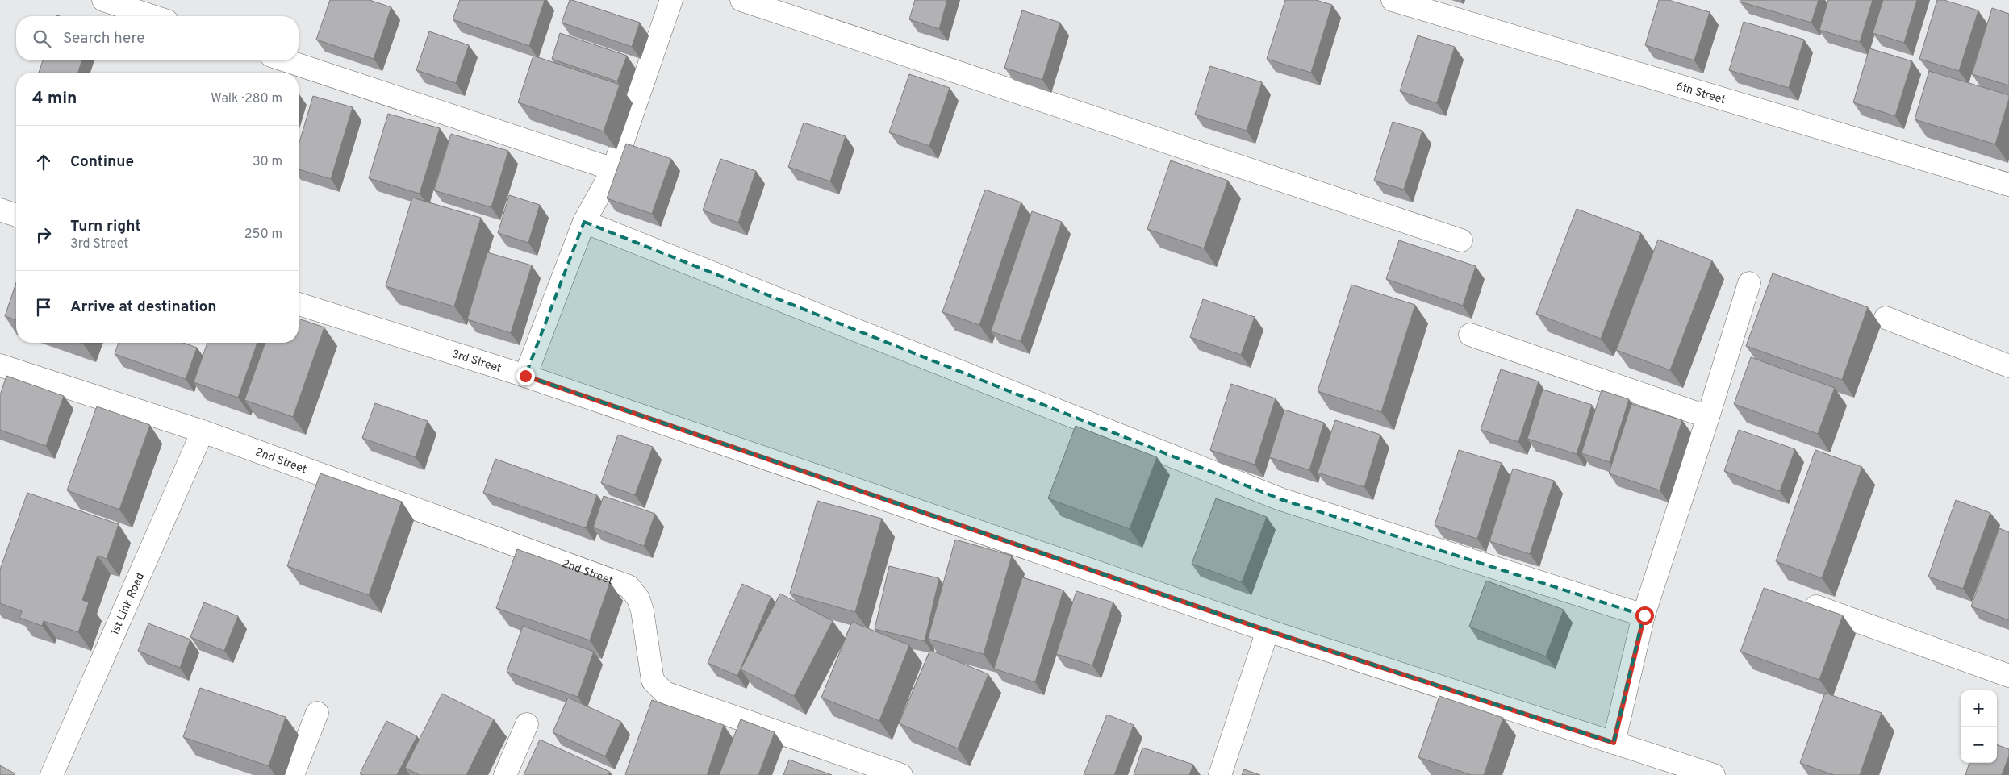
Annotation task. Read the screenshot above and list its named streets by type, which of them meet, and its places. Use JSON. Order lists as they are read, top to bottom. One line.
{"streets":{"street":["6th Street","3rd Street","2nd Street","1st Link Road"]},"crossings":[["2nd Street","1st Link Road"]],"page":{"search":"Search here","heading":["4 min","Walk · 280 m"],"list":[["Continue","30 m"],["Turn right","3rd Street","250 m"],"Arrive at destination"],"map_buttons":["+","−"]}}
